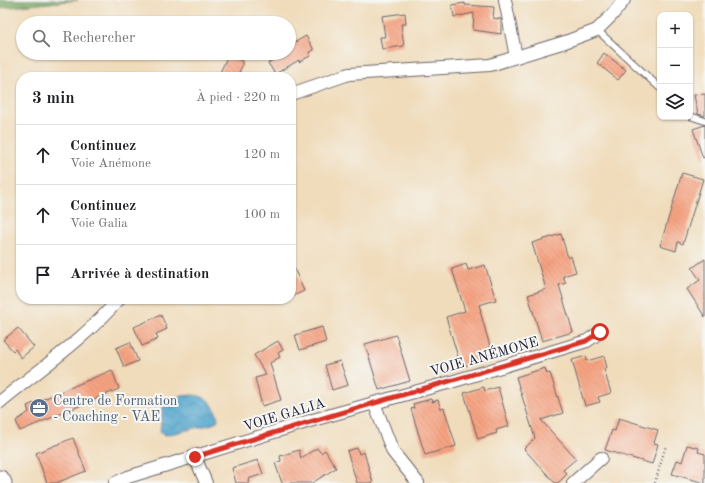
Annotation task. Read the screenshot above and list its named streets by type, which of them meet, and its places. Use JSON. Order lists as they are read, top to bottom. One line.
{"streets":{"street":["VOIE ANÉMONE","VOIE GALIA"]},"crossings":[["VOIE ANÉMONE","VOIE GALIA"]],"places":{"office":["Centre de Formation - Coaching - VAE"]},"page":{"map_buttons":["+","−"],"search":"Rechercher","heading":["3 min","À pied · 220 m"],"list":[["Continuez","Voie Anémone","120 m"],["Continuez","Voie Galia","100 m"],"Arrivée à destination"]}}
